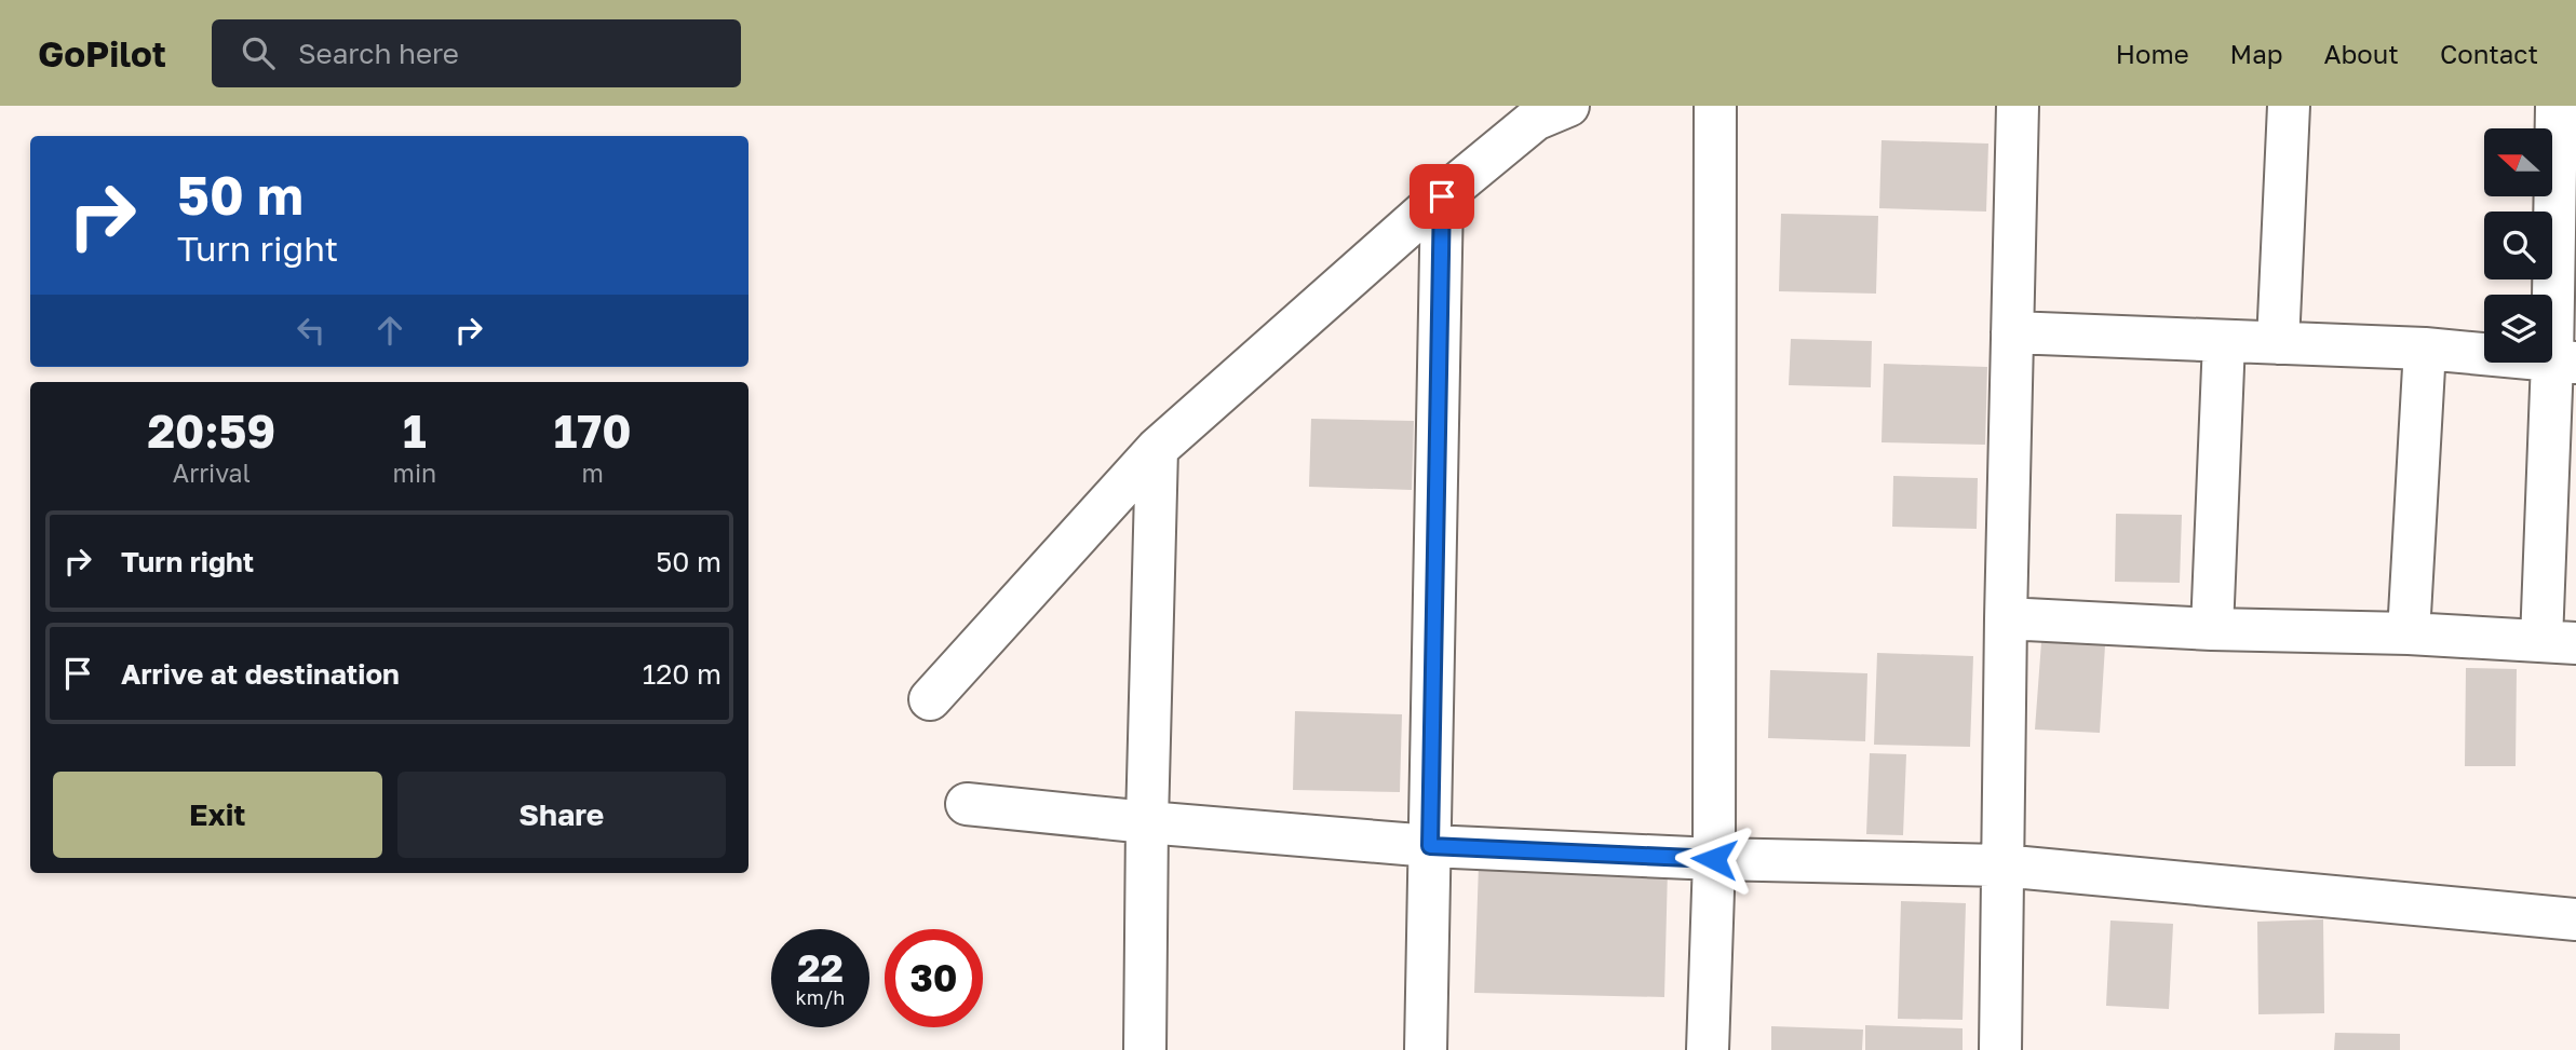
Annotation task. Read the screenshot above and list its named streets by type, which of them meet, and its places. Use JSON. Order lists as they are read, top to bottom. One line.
{"north":"left","page":{"header":"GoPilot","search":"Search here","nav":["Home","Map","About","Contact"],"turn":["50 m","Turn right"],"eta":["20:59","Arrival","1","min","170","m"],"list":[{"name":"Turn right","value":"50 m"},{"name":"Arrive at destination","value":"120 m"}],"buttons":["Exit","Share"],"speed":"22 km/h","limit":"30"}}
